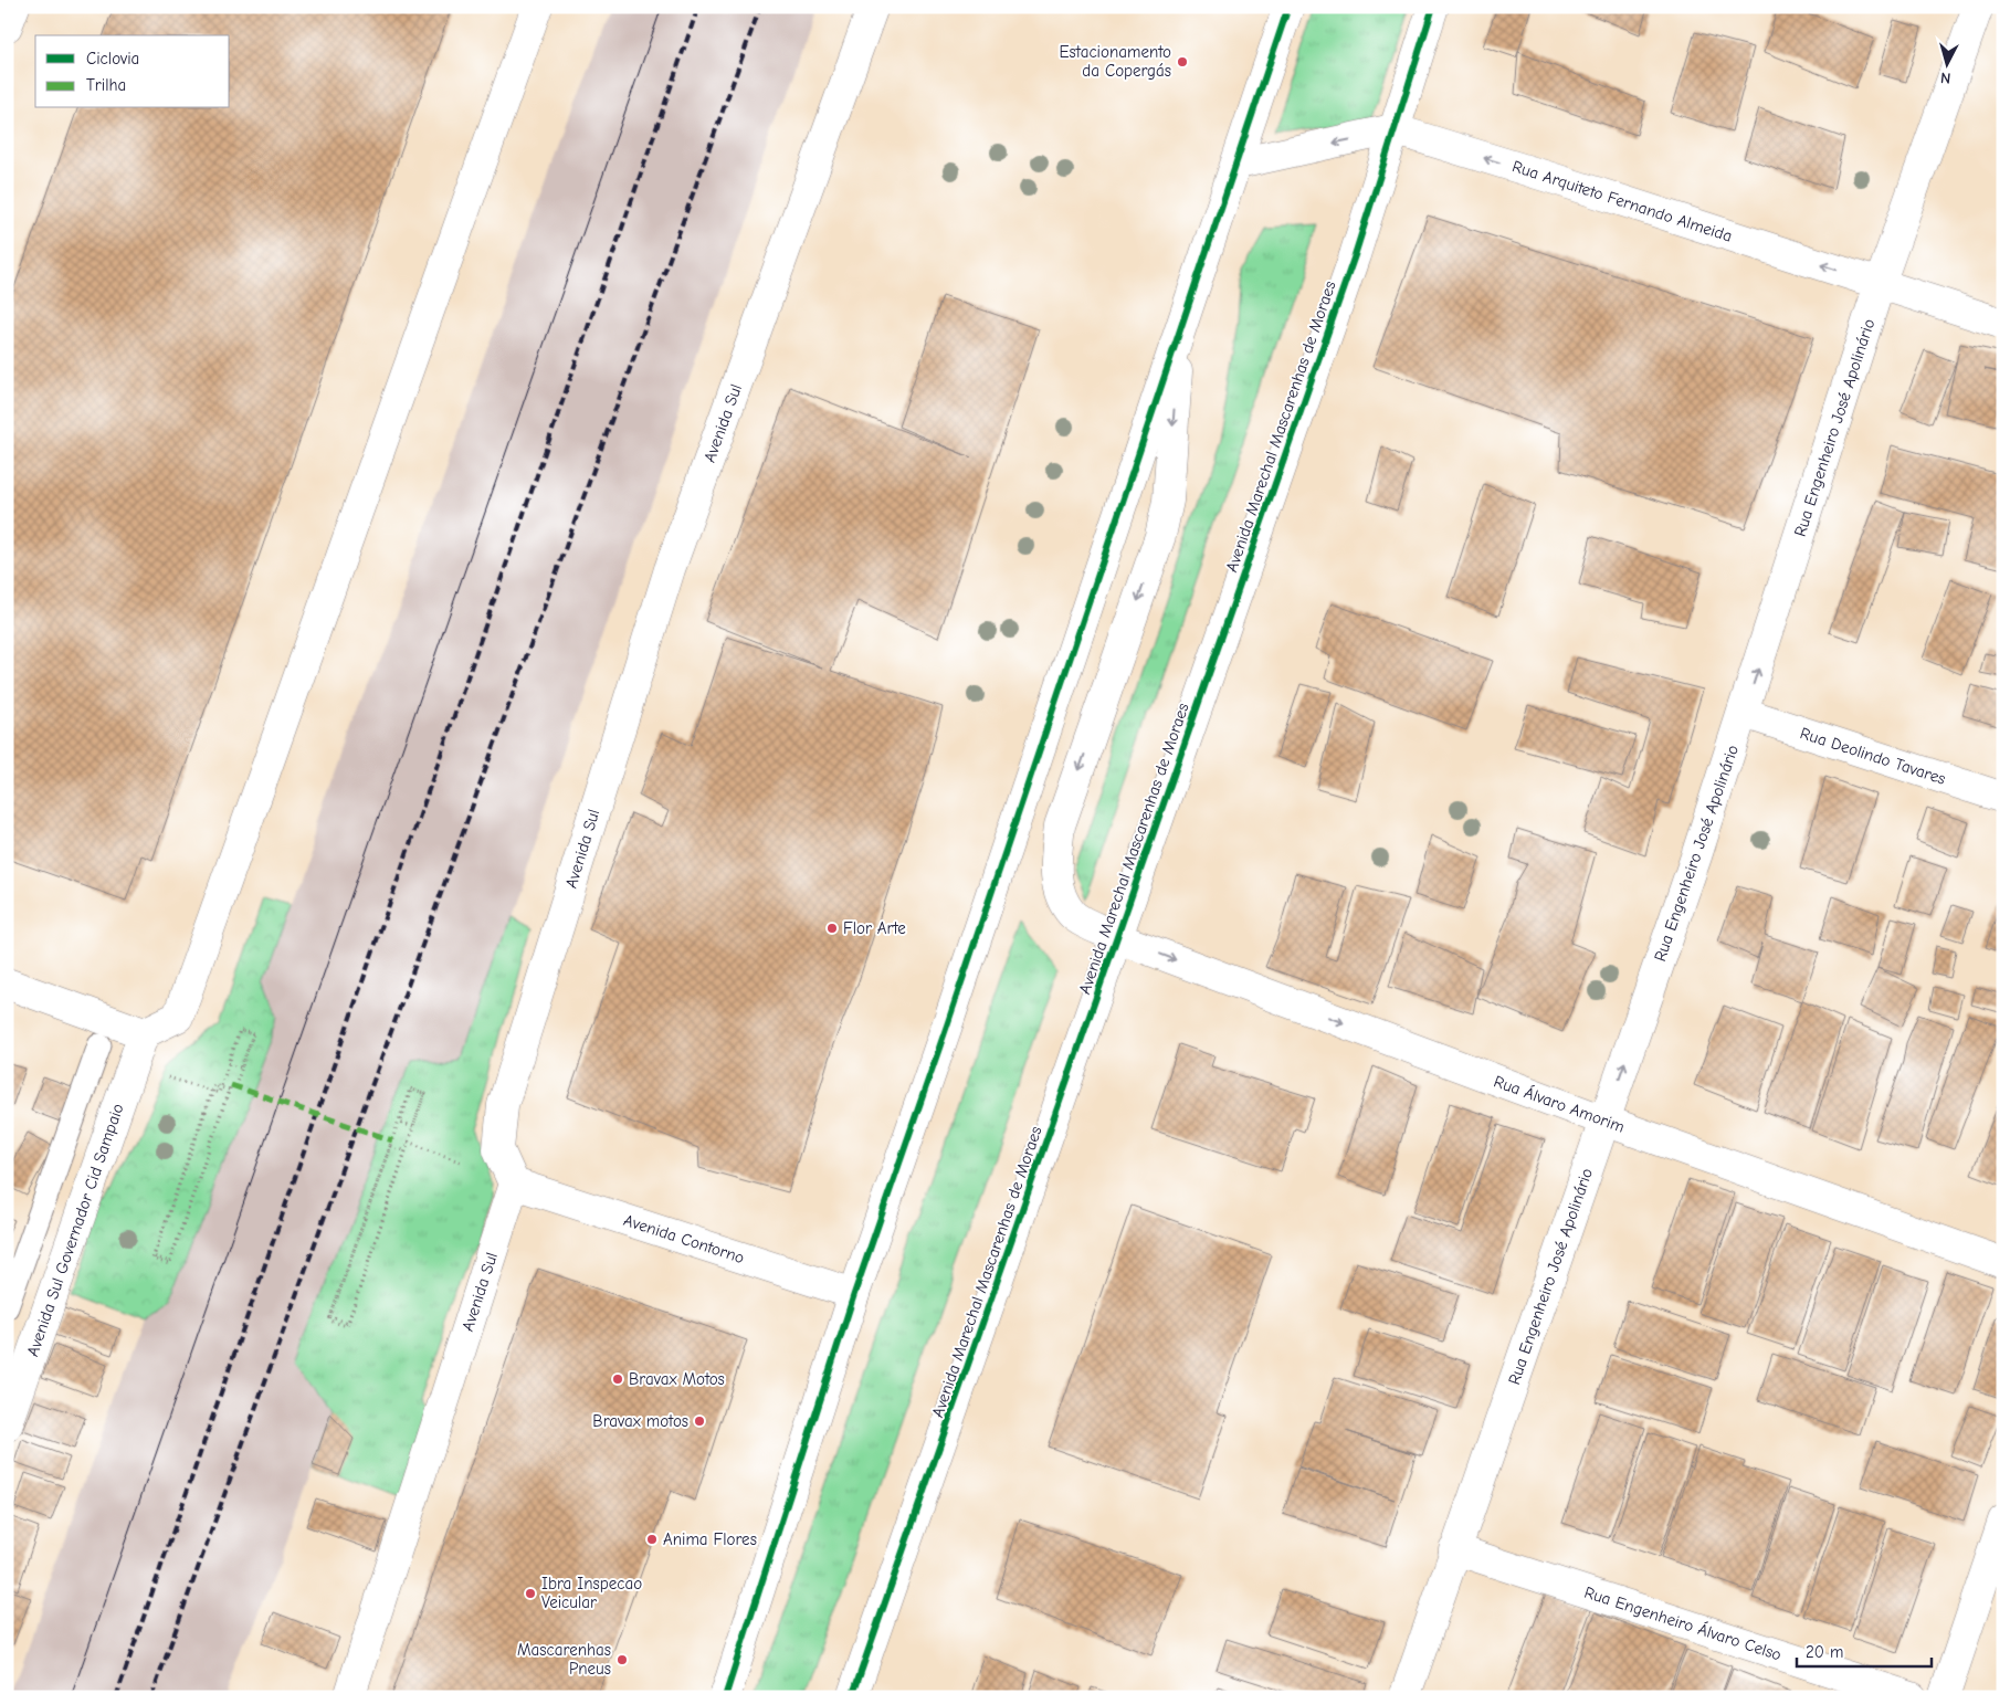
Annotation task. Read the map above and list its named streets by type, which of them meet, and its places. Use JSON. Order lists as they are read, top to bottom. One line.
{"streets":{"main road":["Rua Arquiteto Fernando Almeida","Avenida Sul","Avenida Marechal Mascarenhas de Moraes","Rua Engenheiro José Apolinário","Rua Deolindo Tavares","Rua Álvaro Amorim","Avenida Sul Governador Cid Sampaio","Avenida Contorno","Rua Engenheiro Álvaro Celso"]},"crossings":[["Rua Arquiteto Fernando Almeida","Avenida Marechal Mascarenhas de Moraes"],["Rua Arquiteto Fernando Almeida","Rua Engenheiro José Apolinário"],["Avenida Sul","Avenida Contorno"],["Avenida Marechal Mascarenhas de Moraes","Rua Álvaro Amorim"],["Rua Engenheiro José Apolinário","Rua Deolindo Tavares"],["Rua Engenheiro José Apolinário","Rua Álvaro Amorim"],["Rua Engenheiro José Apolinário","Rua Engenheiro Álvaro Celso"]],"one_way":["Rua Arquiteto Fernando Almeida","Rua Engenheiro José Apolinário"],"places":["Estacionamento da Copergás","Flor Arte","Bravax Motos","Bravax motos","Anima Flores","Ibra Inspecao Veicular","Mascarenhas Pneus"],"legend":["Ciclovia","Trilha"],"scale_bar":"20 m","north":"bottom"}
